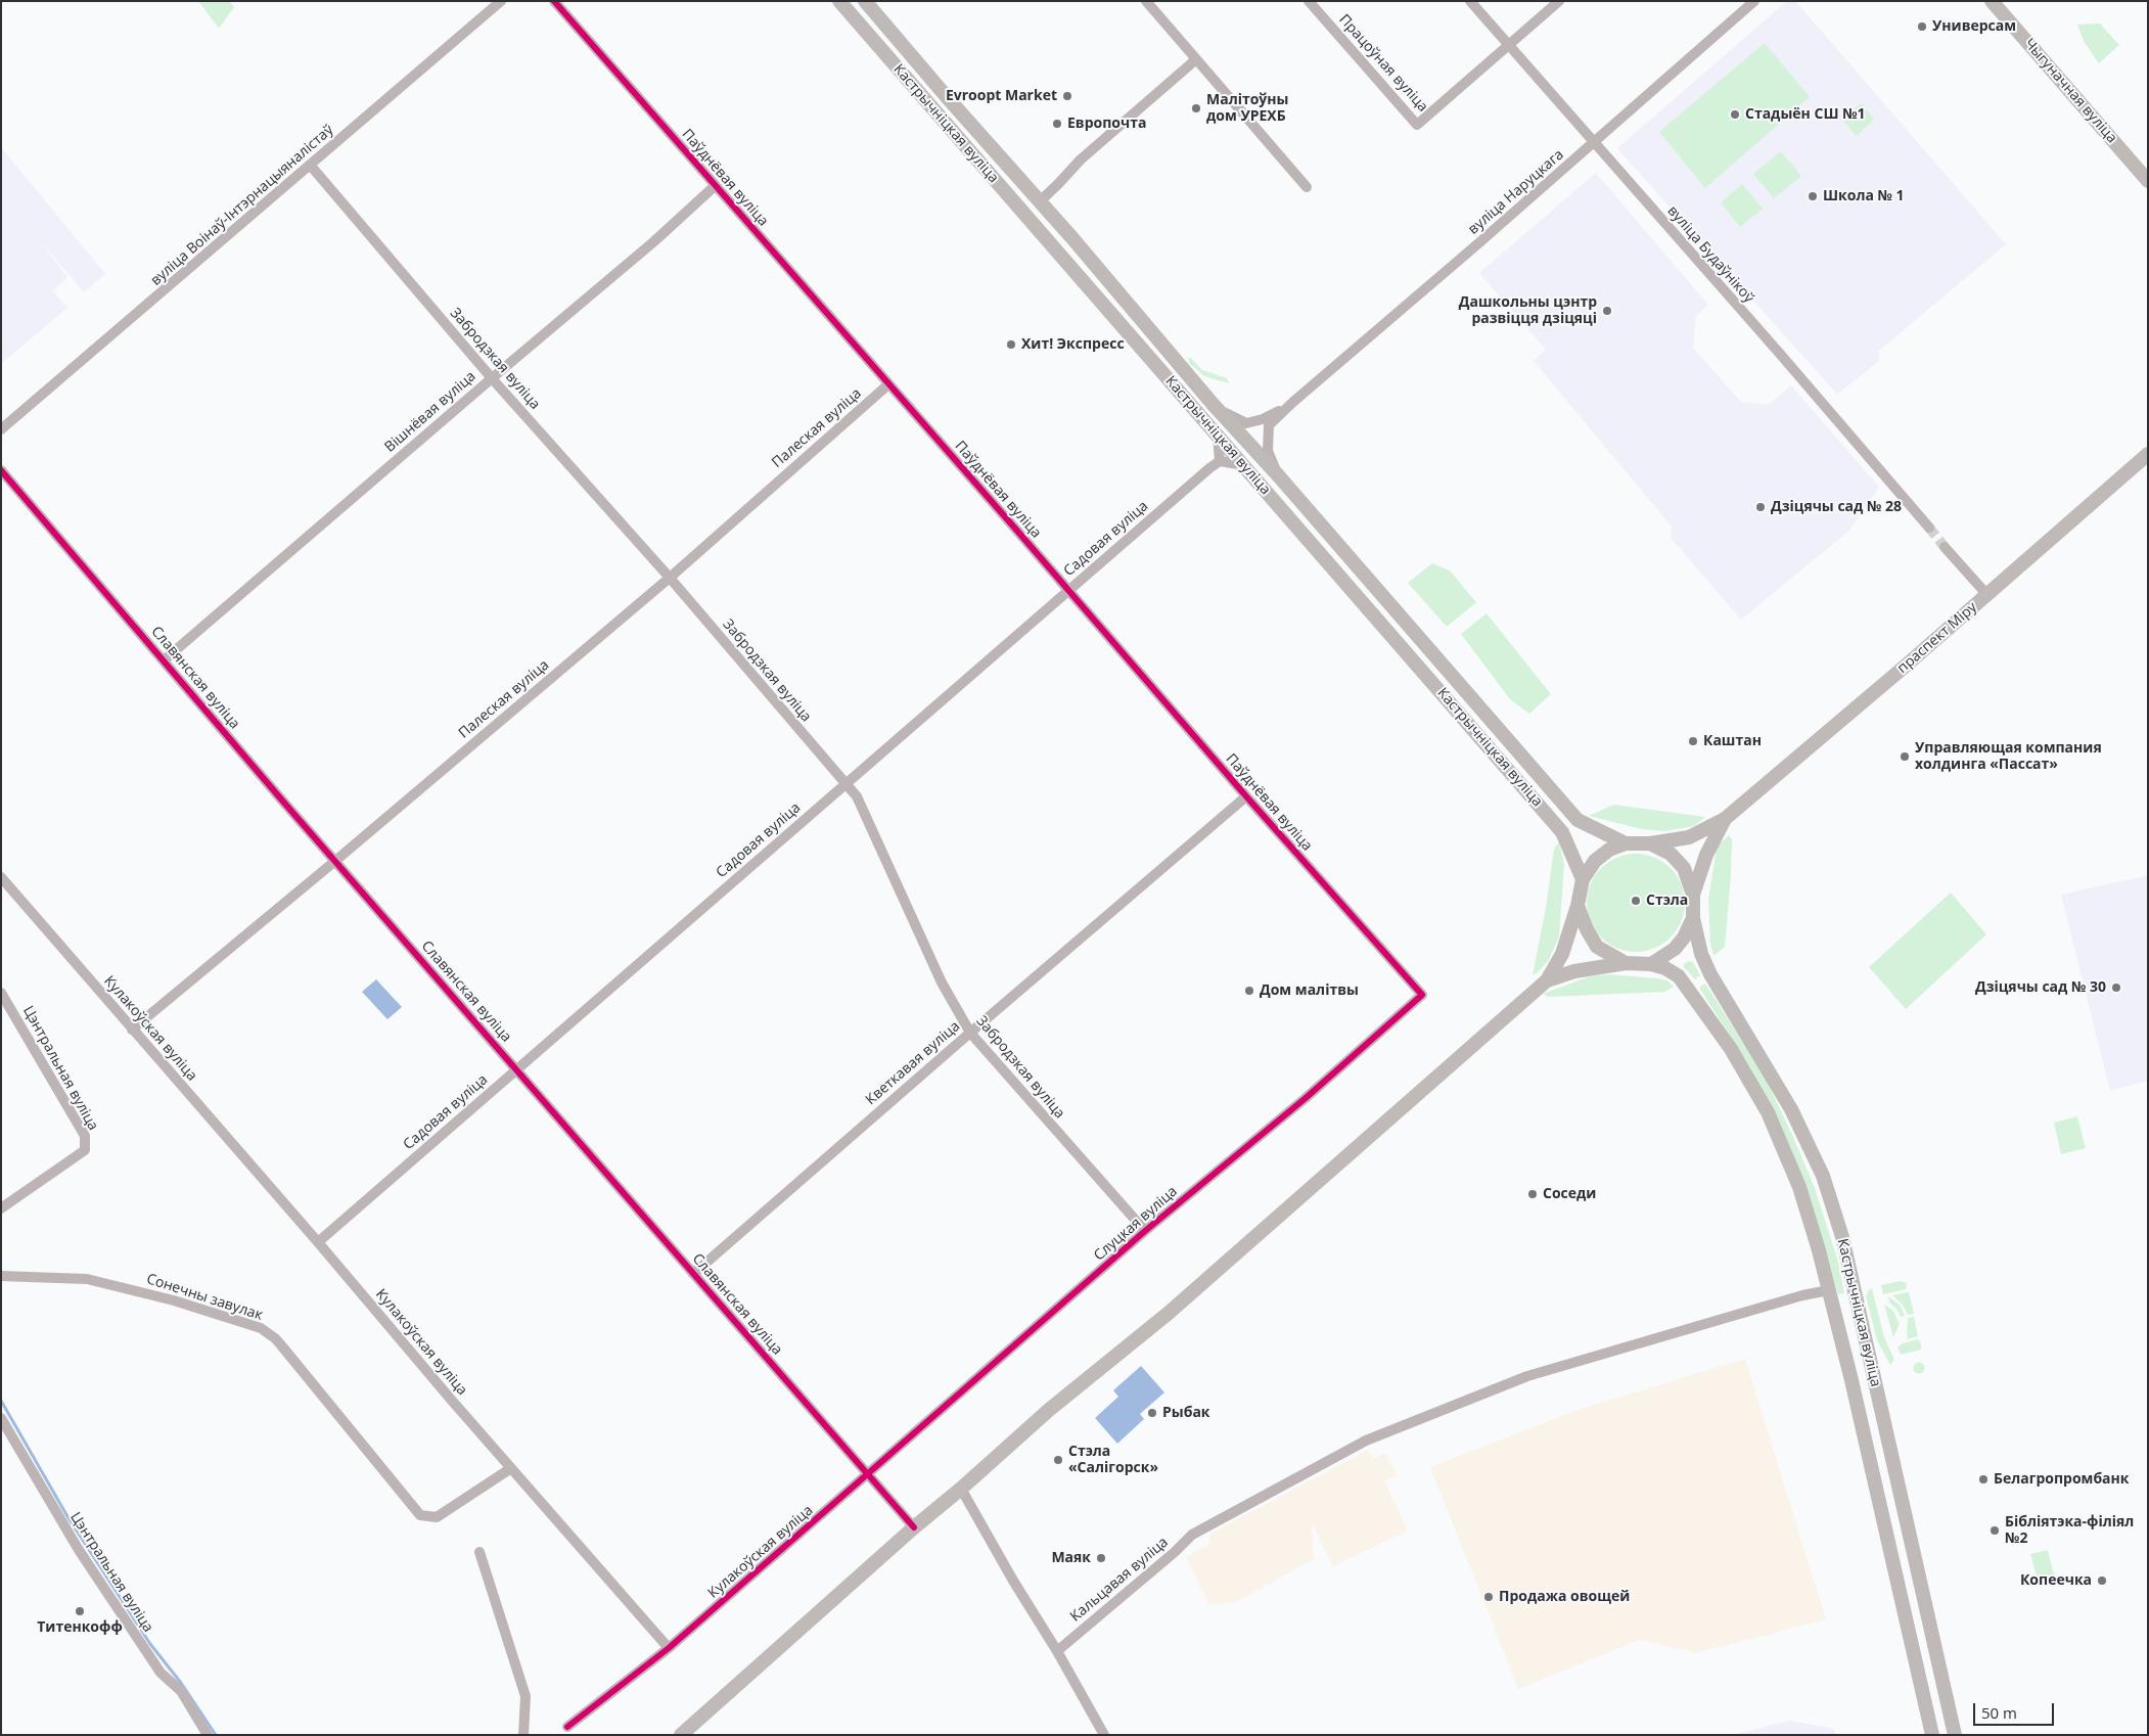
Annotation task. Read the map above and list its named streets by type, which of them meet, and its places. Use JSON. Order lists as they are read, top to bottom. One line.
{"streets":{"main road":["Чыгуначная вуліца","Кастрычніцкая вуліца","праспект Міру"],"street":["Працоўная вуліца","Паўднёвая вуліца","вуліца Наруцкага","вуліца Воінаў-Інтэрнацыяналістаў","вуліца Будаўнікоў","Забродзкая вуліца","Вішнёвая вуліца","Палеская вуліца","Садовая вуліца","Славянская вуліца","Кулакоўская вуліца","Кветкавая вуліца","Цэнтральная вуліца","Слуцкая вуліца","Сонечны завулак","Кальцавая вуліца"]},"crossings":[["Працоўная вуліца","вуліца Будаўнікоў"],["Кастрычніцкая вуліца","Кальцавая вуліца"],["Паўднёвая вуліца","Вішнёвая вуліца"],["Паўднёвая вуліца","Палеская вуліца"],["Паўднёвая вуліца","Садовая вуліца"],["Паўднёвая вуліца","Кветкавая вуліца"],["Паўднёвая вуліца","Слуцкая вуліца"],["вуліца Наруцкага","вуліца Будаўнікоў"],["вуліца Воінаў-Інтэрнацыяналістаў","Забродзкая вуліца"],["Забродзкая вуліца","Вішнёвая вуліца"],["Забродзкая вуліца","Палеская вуліца"],["Забродзкая вуліца","Садовая вуліца"],["Забродзкая вуліца","Кветкавая вуліца"],["Забродзкая вуліца","Слуцкая вуліца"],["Вішнёвая вуліца","Славянская вуліца"],["Палеская вуліца","Славянская вуліца"],["Палеская вуліца","Кулакоўская вуліца"],["Садовая вуліца","Славянская вуліца"],["Садовая вуліца","Кулакоўская вуліца"],["Славянская вуліца","Кулакоўская вуліца"],["Славянская вуліца","Кветкавая вуліца"],["Славянская вуліца","Слуцкая вуліца"],["Кулакоўская вуліца","Слуцкая вуліца"],["Кулакоўская вуліца","Сонечны завулак"]],"places":["Универсам","Evroopt Market","Малітоўны дом УРЕХБ","Стадыён СШ №1","Европочта","Школа № 1","Дашкольны цэнтр развіцця дзіцяці","Хит! Экспресс","Дзіцячы сад № 28","Каштан","Управляющая компания холдинга «Пассат»","Стэла","Дзіцячы сад № 30","Дом малітвы","Соседи","Рыбак","Стэла «Салігорск»","Белагропромбанк","Бібліятэка-філіял №2","Маяк","Копеечка","Продажа овощей","Титенкофф"],"scale_bar":"50 m"}
